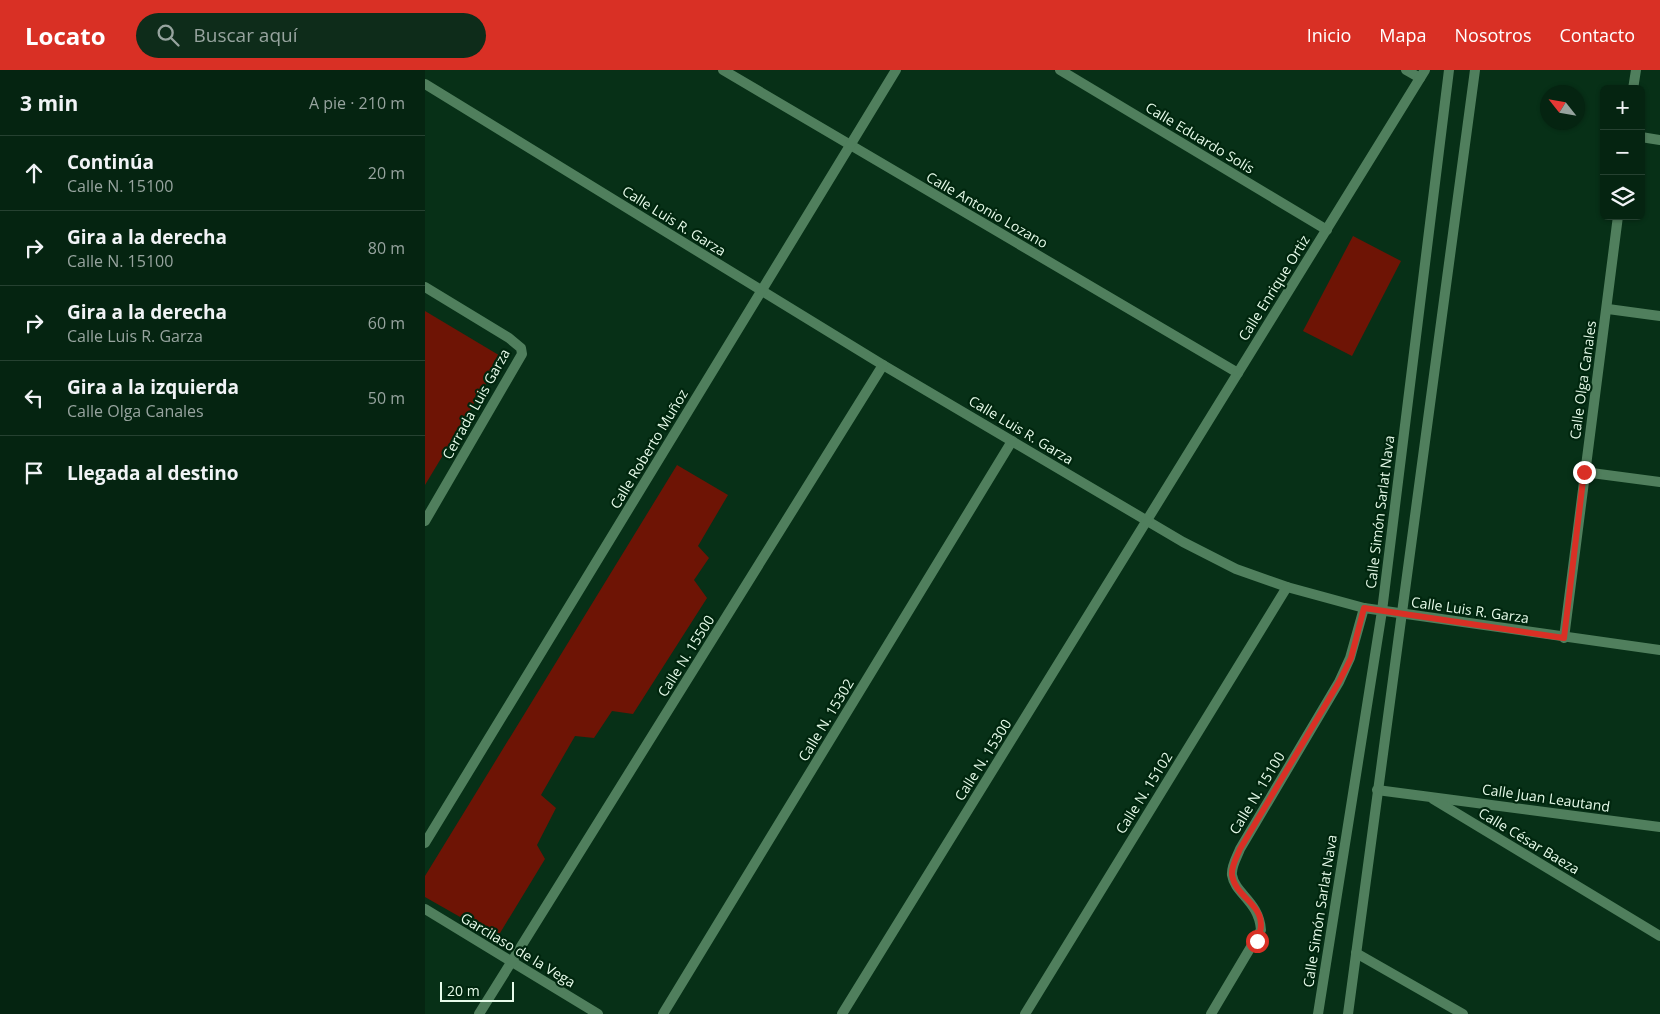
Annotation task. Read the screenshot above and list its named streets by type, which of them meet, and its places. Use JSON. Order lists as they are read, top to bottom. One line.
{"streets":{"street":["Calle Eduardo Solís","Calle Antonio Lozano","Calle Luis R. Garza","Calle Enrique Ortiz","Calle Olga Canales","Cerrada Luis Garza","Calle Roberto Muñoz","Calle Simón Sarlat Nava","Calle N. 15500","Calle N. 15302","Calle N. 15300","Calle N. 15102","Calle N. 15100","Calle Juan Leautand","Calle César Baeza","Garcilaso de la Vega"]},"crossings":[["Calle Eduardo Solís","Calle Enrique Ortiz"],["Calle Antonio Lozano","Calle Enrique Ortiz"],["Calle Antonio Lozano","Calle Roberto Muñoz"],["Calle Luis R. Garza","Calle Enrique Ortiz"],["Calle Luis R. Garza","Calle Olga Canales"],["Calle Luis R. Garza","Calle Roberto Muñoz"],["Calle Luis R. Garza","Calle Simón Sarlat Nava"],["Calle Luis R. Garza","Calle N. 15500"],["Calle Luis R. Garza","Calle N. 15302"],["Calle Luis R. Garza","Calle N. 15300"],["Calle Luis R. Garza","Calle N. 15102"],["Calle Luis R. Garza","Calle N. 15100"],["Calle Enrique Ortiz","Calle N. 15300"],["Calle N. 15500","Garcilaso de la Vega"],["Calle Juan Leautand","Calle César Baeza"]],"scale_bar":"20 m","north":"top left","page":{"header":"Locato","search":"Buscar aquí","nav":["Inicio","Mapa","Nosotros","Contacto"],"heading":["3 min","A pie · 210 m"],"map_buttons":["+","−"],"list":[["Continúa","Calle N. 15100","20 m"],["Gira a la derecha","Calle N. 15100","80 m"],["Gira a la derecha","Calle Luis R. Garza","60 m"],["Gira a la izquierda","Calle Olga Canales","50 m"],"Llegada al destino"],"scale":"20 m"}}
